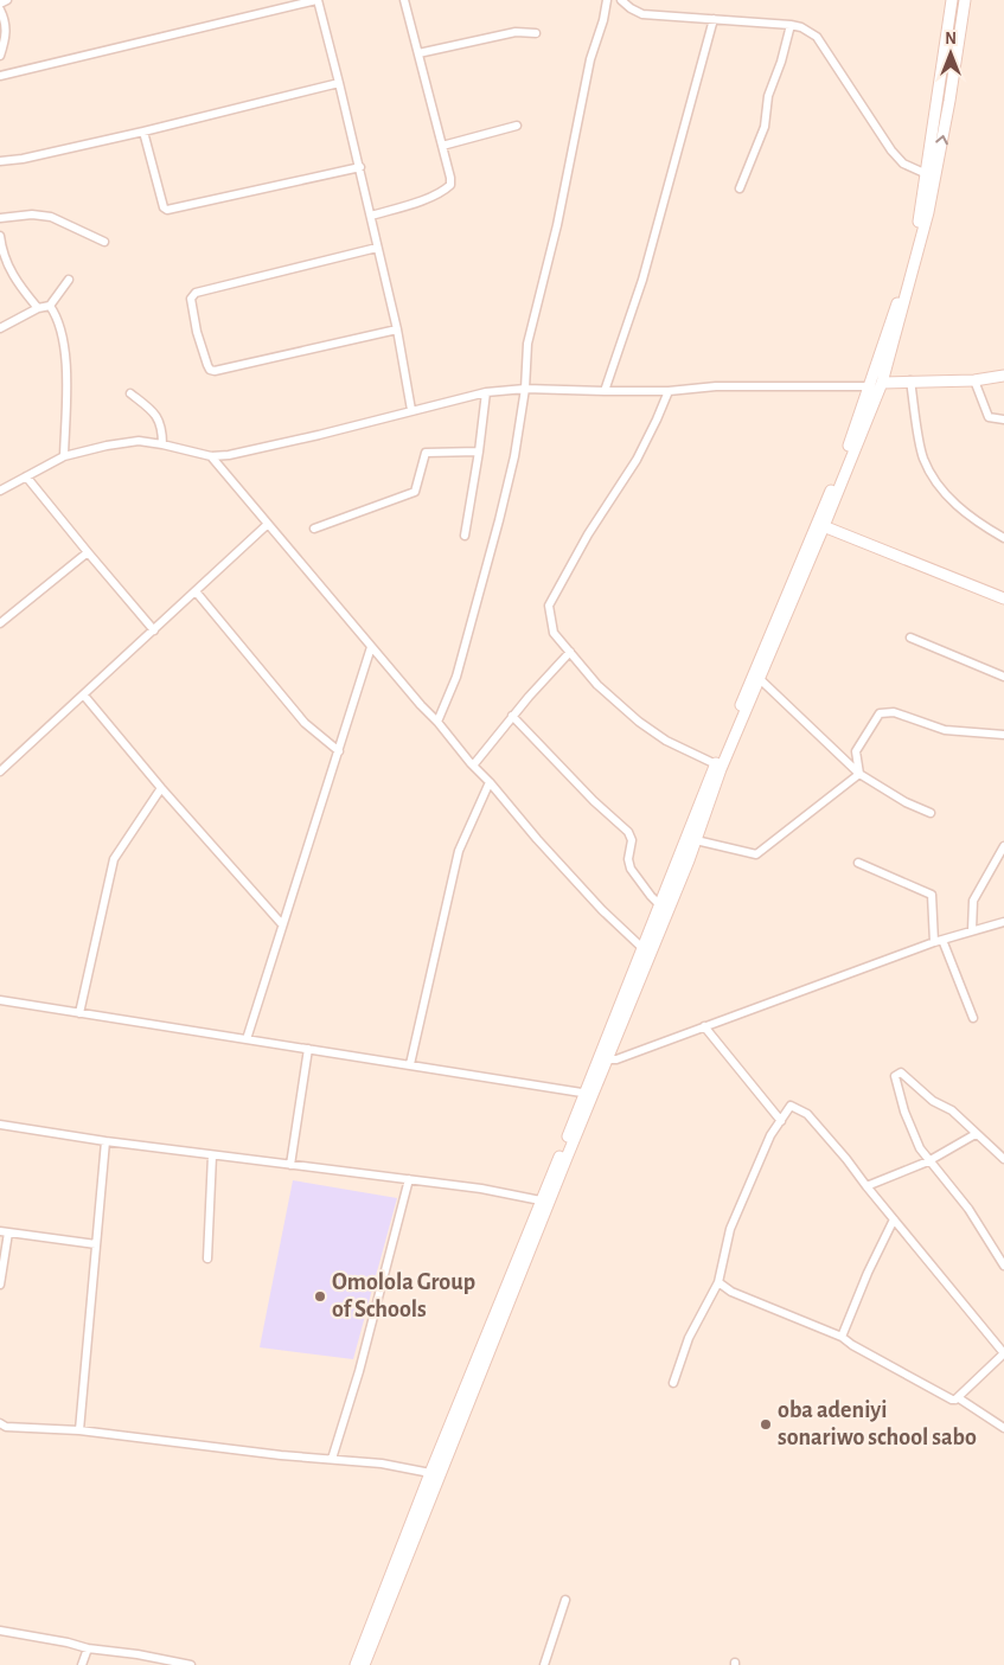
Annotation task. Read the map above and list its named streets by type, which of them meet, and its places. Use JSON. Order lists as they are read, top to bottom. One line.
{"places":["Omolola Group of Schools","oba adeniyi sonariwo school sabo"],"north":"top"}
